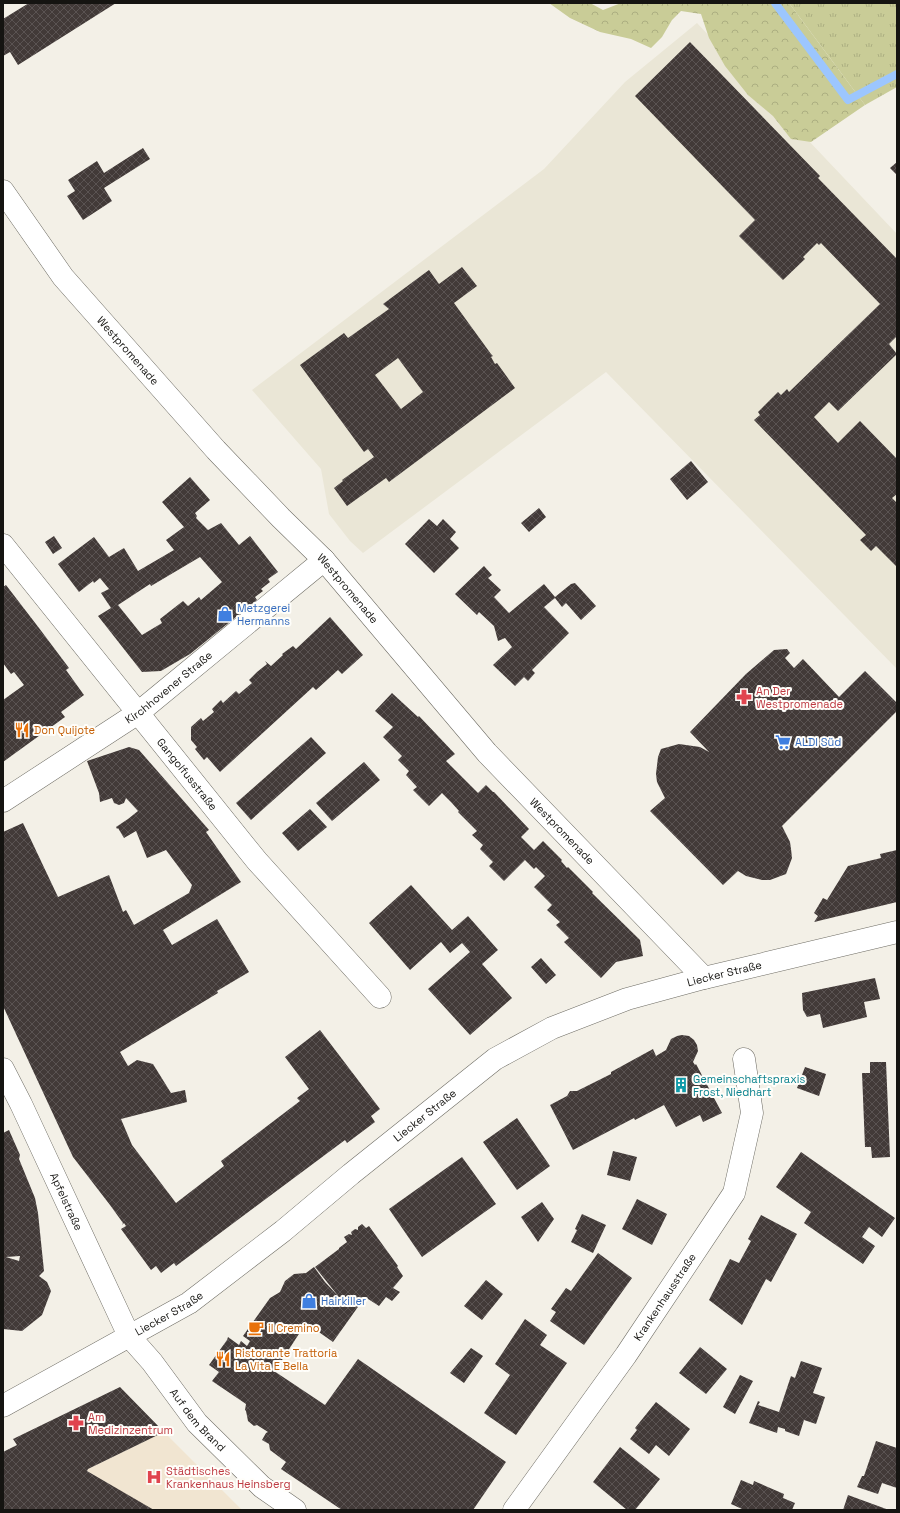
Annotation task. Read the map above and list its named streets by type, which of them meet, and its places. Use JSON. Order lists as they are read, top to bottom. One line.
{"streets":{"street":["Westpromenade","Kirchhovener Straße","Gangolfusstraße","Liecker Straße","Apfelstraße","Krankenhausstraße","Auf dem Brand"]},"crossings":[["Westpromenade","Kirchhovener Straße"],["Westpromenade","Liecker Straße"],["Kirchhovener Straße","Gangolfusstraße"],["Liecker Straße","Apfelstraße"],["Liecker Straße","Auf dem Brand"],["Apfelstraße","Auf dem Brand"]],"places":{"shop":["Metzgerei Hermanns","Hairkiller"],"pharmacy":["An Der Westpromenade","Am Medizinzentrum"],"restaurant":["Don Quijote","Ristorante Trattoria La Vita E Bella"],"supermarket":["ALDI Süd"],"building":["Gemeinschaftspraxis Frost, Niedhart"],"cafe":["il Cremino"],"hospital":["Städtisches Krankenhaus Heinsberg"]}}
